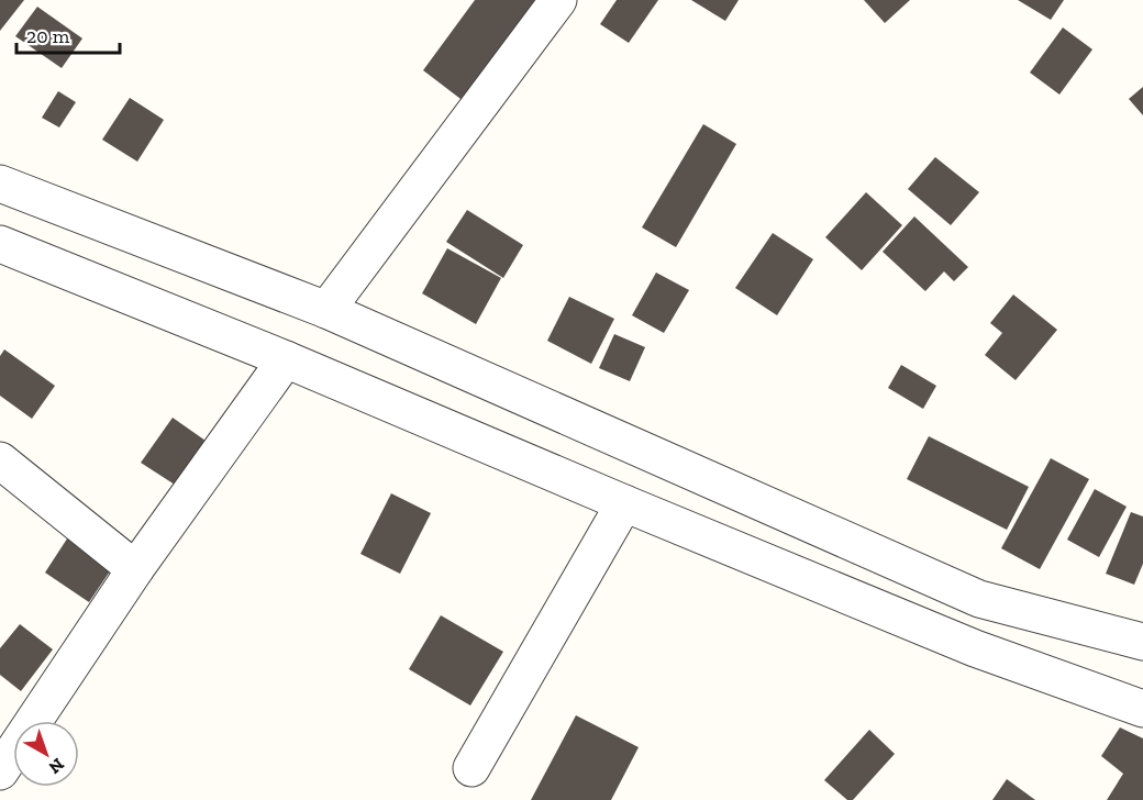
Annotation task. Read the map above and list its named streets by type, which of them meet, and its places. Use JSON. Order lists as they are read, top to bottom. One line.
{"scale_bar":"20 m","north":"bottom right"}
